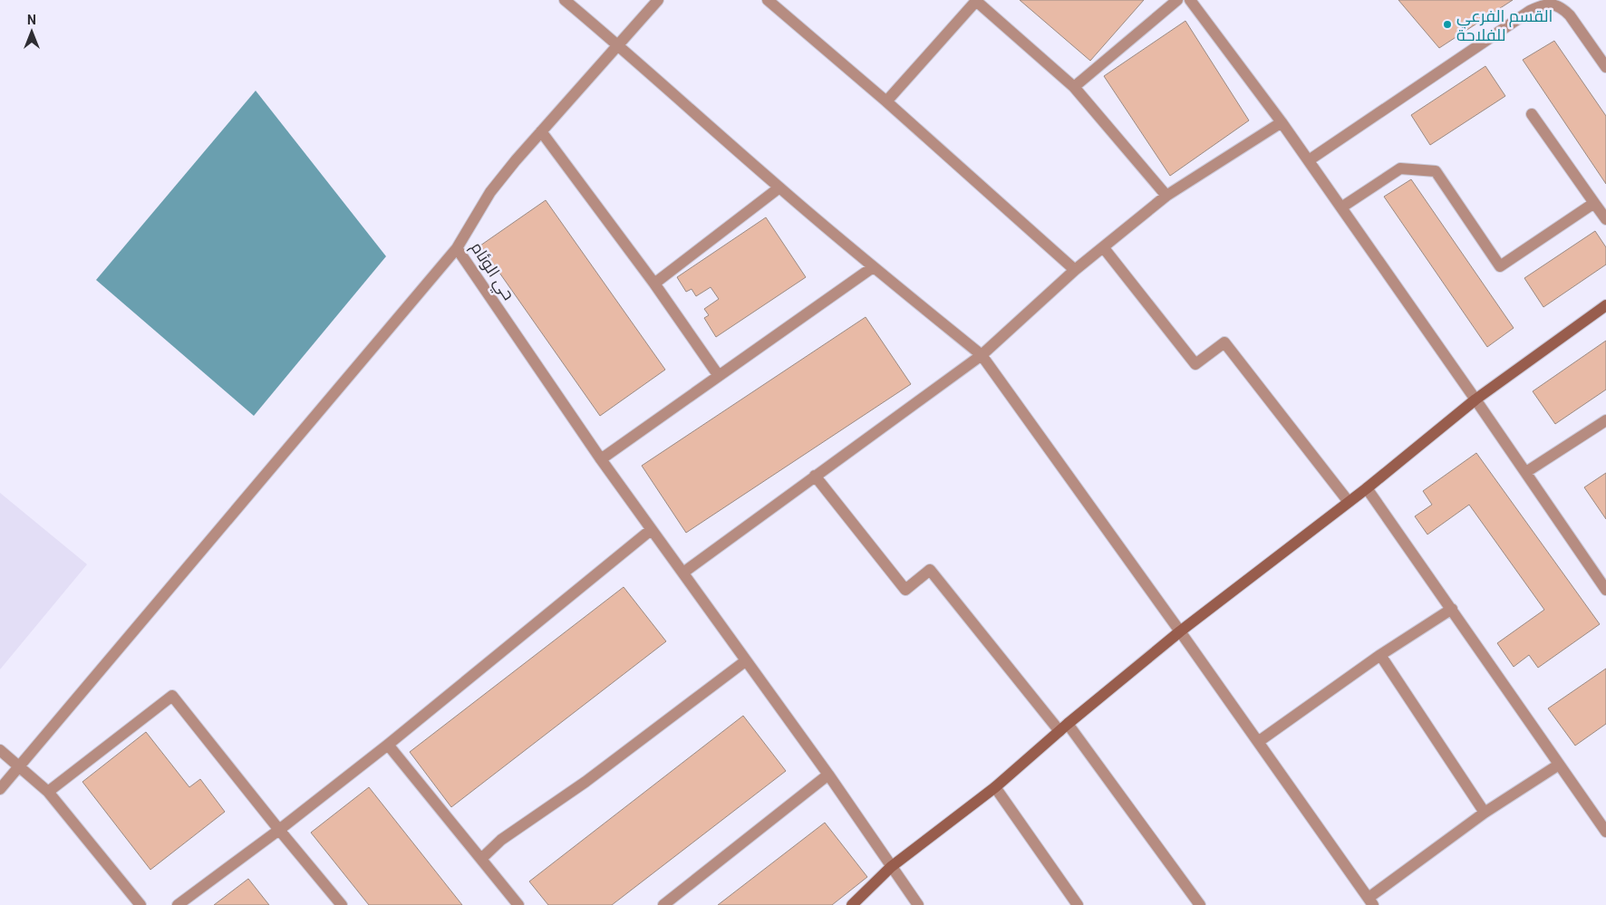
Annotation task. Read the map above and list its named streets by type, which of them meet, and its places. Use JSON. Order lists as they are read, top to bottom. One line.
{"streets":{"street":["حي الوئام"]},"places":["القسم الفرعي للفلاحة"],"north":"top"}
